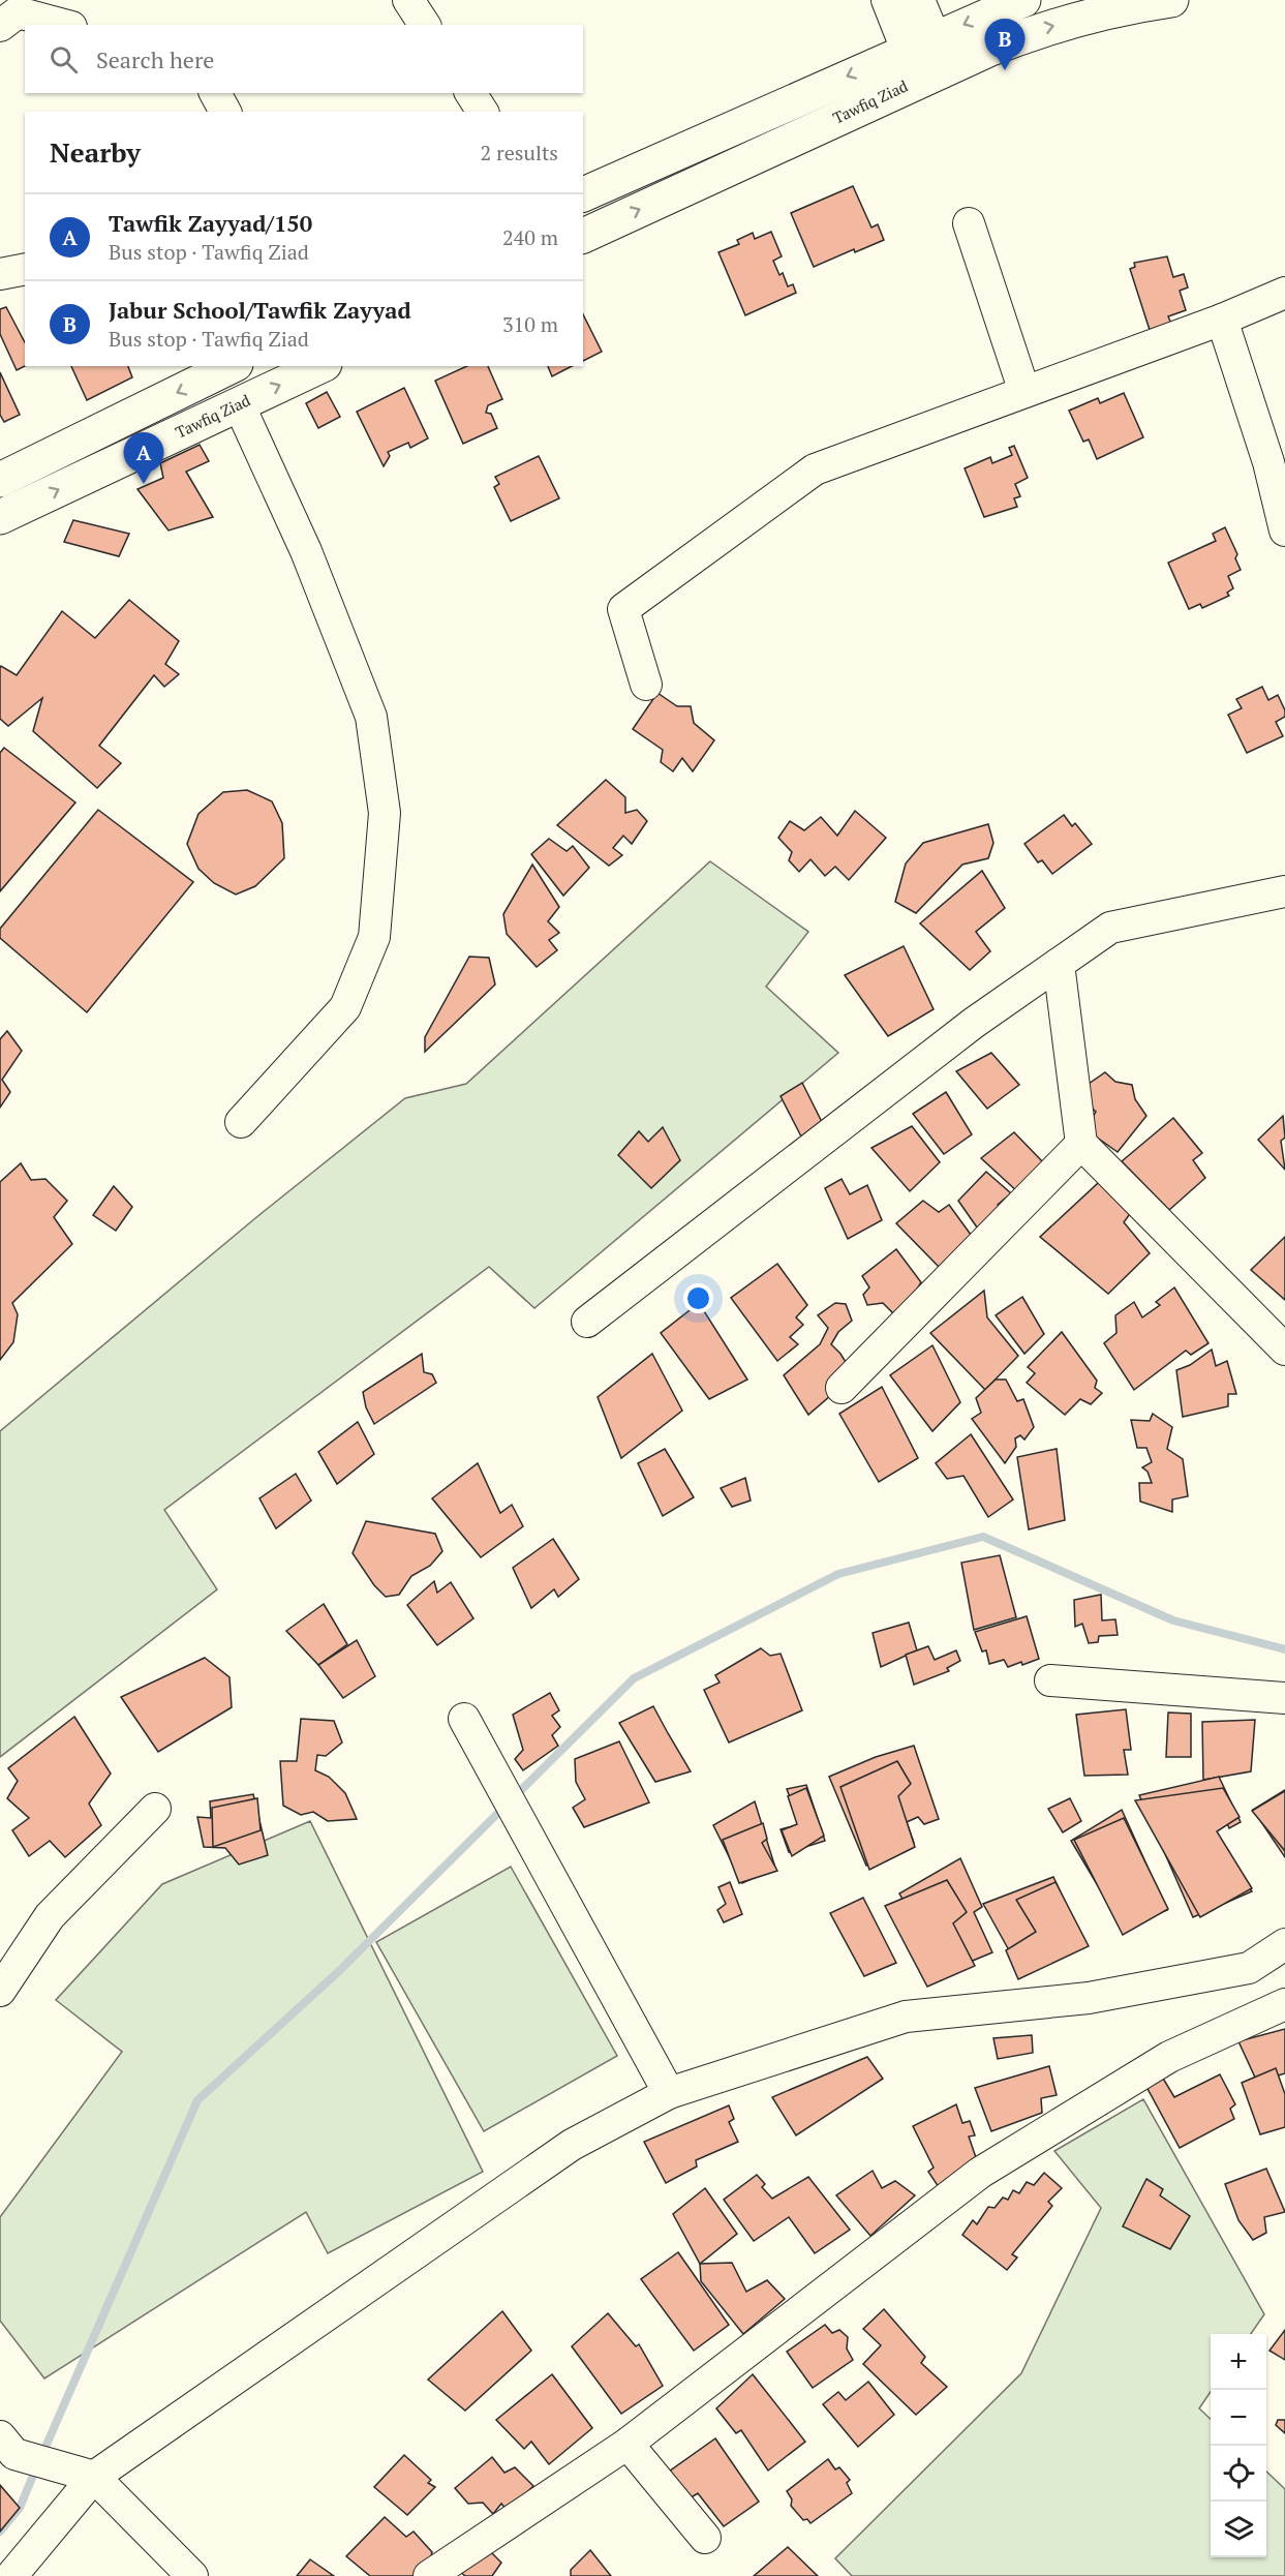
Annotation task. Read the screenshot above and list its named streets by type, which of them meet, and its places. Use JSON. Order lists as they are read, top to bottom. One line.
{"streets":{"main road":["Tawfiq Ziad"]},"page":{"pins":["B","A"],"search":"Search here","heading":["Nearby","2 results"],"list":[{"mark":"A","name":"Tawfik Zayyad/150","note":"Bus stop · Tawfiq Ziad","value":"240 m"},{"mark":"B","name":"Jabur School/Tawfik Zayyad","note":"Bus stop · Tawfiq Ziad","value":"310 m"}],"map_buttons":["+","−"]}}
